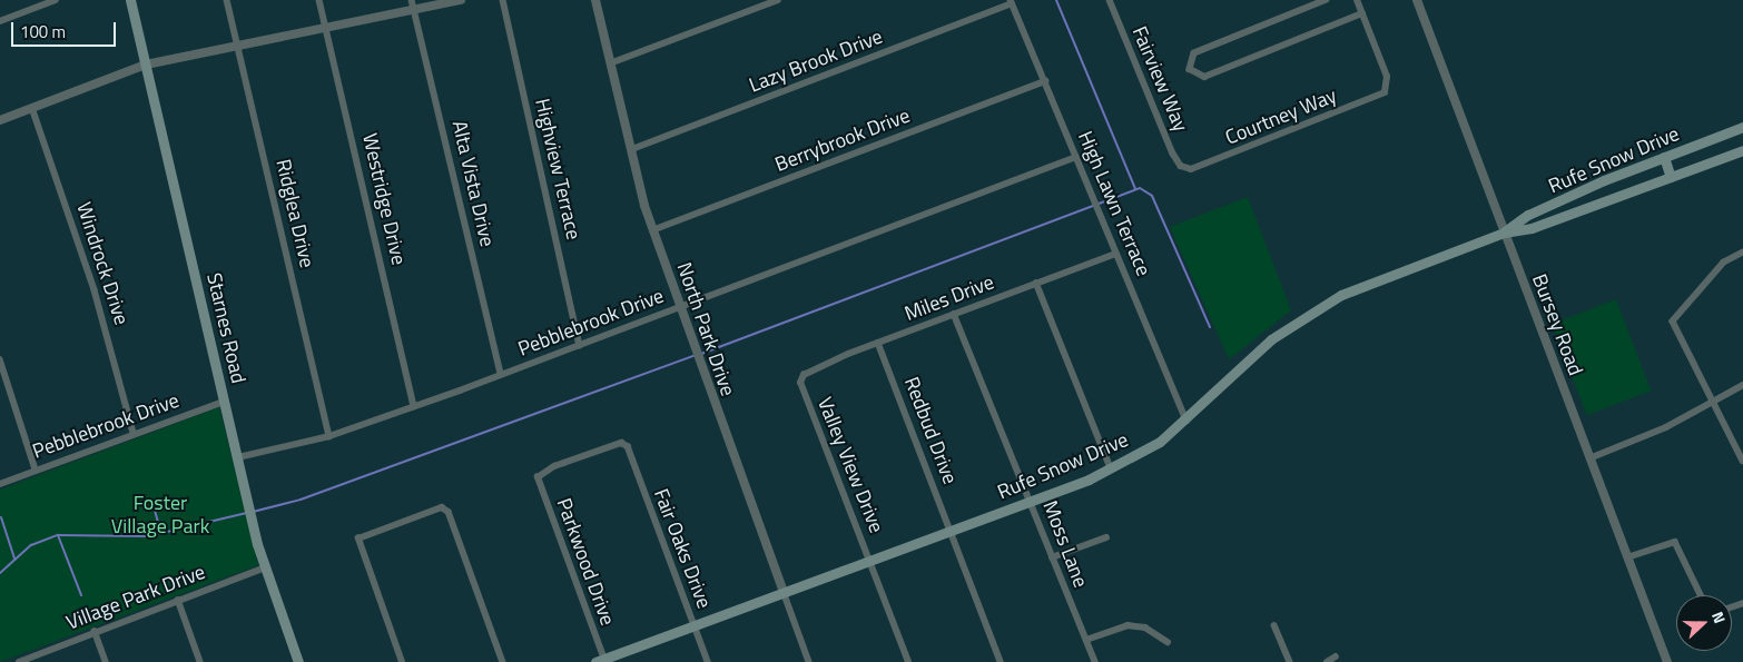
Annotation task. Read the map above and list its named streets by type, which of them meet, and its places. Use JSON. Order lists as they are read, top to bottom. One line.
{"streets":{"main road":["Rufe Snow Drive","Starnes Road"],"street":["Lazy Brook Drive","Fairview Way","Courtney Way","Berrybrook Drive","Highview Terrace","Alta Vista Drive","Westridge Drive","High Lawn Terrace","Ridglea Drive","Windrock Drive","Miles Drive","Pebblebrook Drive","Bursey Road","North Park Drive","Redbud Drive","Valley View Drive","Moss Lane","Fair Oaks Drive","Parkwood Drive","Village Park Drive"]},"crossings":[["Lazy Brook Drive","High Lawn Terrace"],["Lazy Brook Drive","North Park Drive"],["Fairview Way","Courtney Way"],["Berrybrook Drive","High Lawn Terrace"],["Berrybrook Drive","North Park Drive"],["Rufe Snow Drive","High Lawn Terrace"],["Rufe Snow Drive","Bursey Road"],["Rufe Snow Drive","North Park Drive"],["Rufe Snow Drive","Redbud Drive"],["Rufe Snow Drive","Valley View Drive"],["Rufe Snow Drive","Moss Lane"],["Rufe Snow Drive","Fair Oaks Drive"],["Rufe Snow Drive","Parkwood Drive"],["Highview Terrace","Pebblebrook Drive"],["Alta Vista Drive","Pebblebrook Drive"],["Westridge Drive","Pebblebrook Drive"],["High Lawn Terrace","Miles Drive"],["High Lawn Terrace","Pebblebrook Drive"],["Ridglea Drive","Pebblebrook Drive"],["Windrock Drive","Pebblebrook Drive"],["Miles Drive","Redbud Drive"],["Miles Drive","Valley View Drive"],["Miles Drive","Moss Lane"],["Pebblebrook Drive","Starnes Road"],["Pebblebrook Drive","North Park Drive"],["Starnes Road","Village Park Drive"],["Fair Oaks Drive","Parkwood Drive"]],"parks":["Foster Village Park"],"scale_bar":"100 m","north":"right"}
